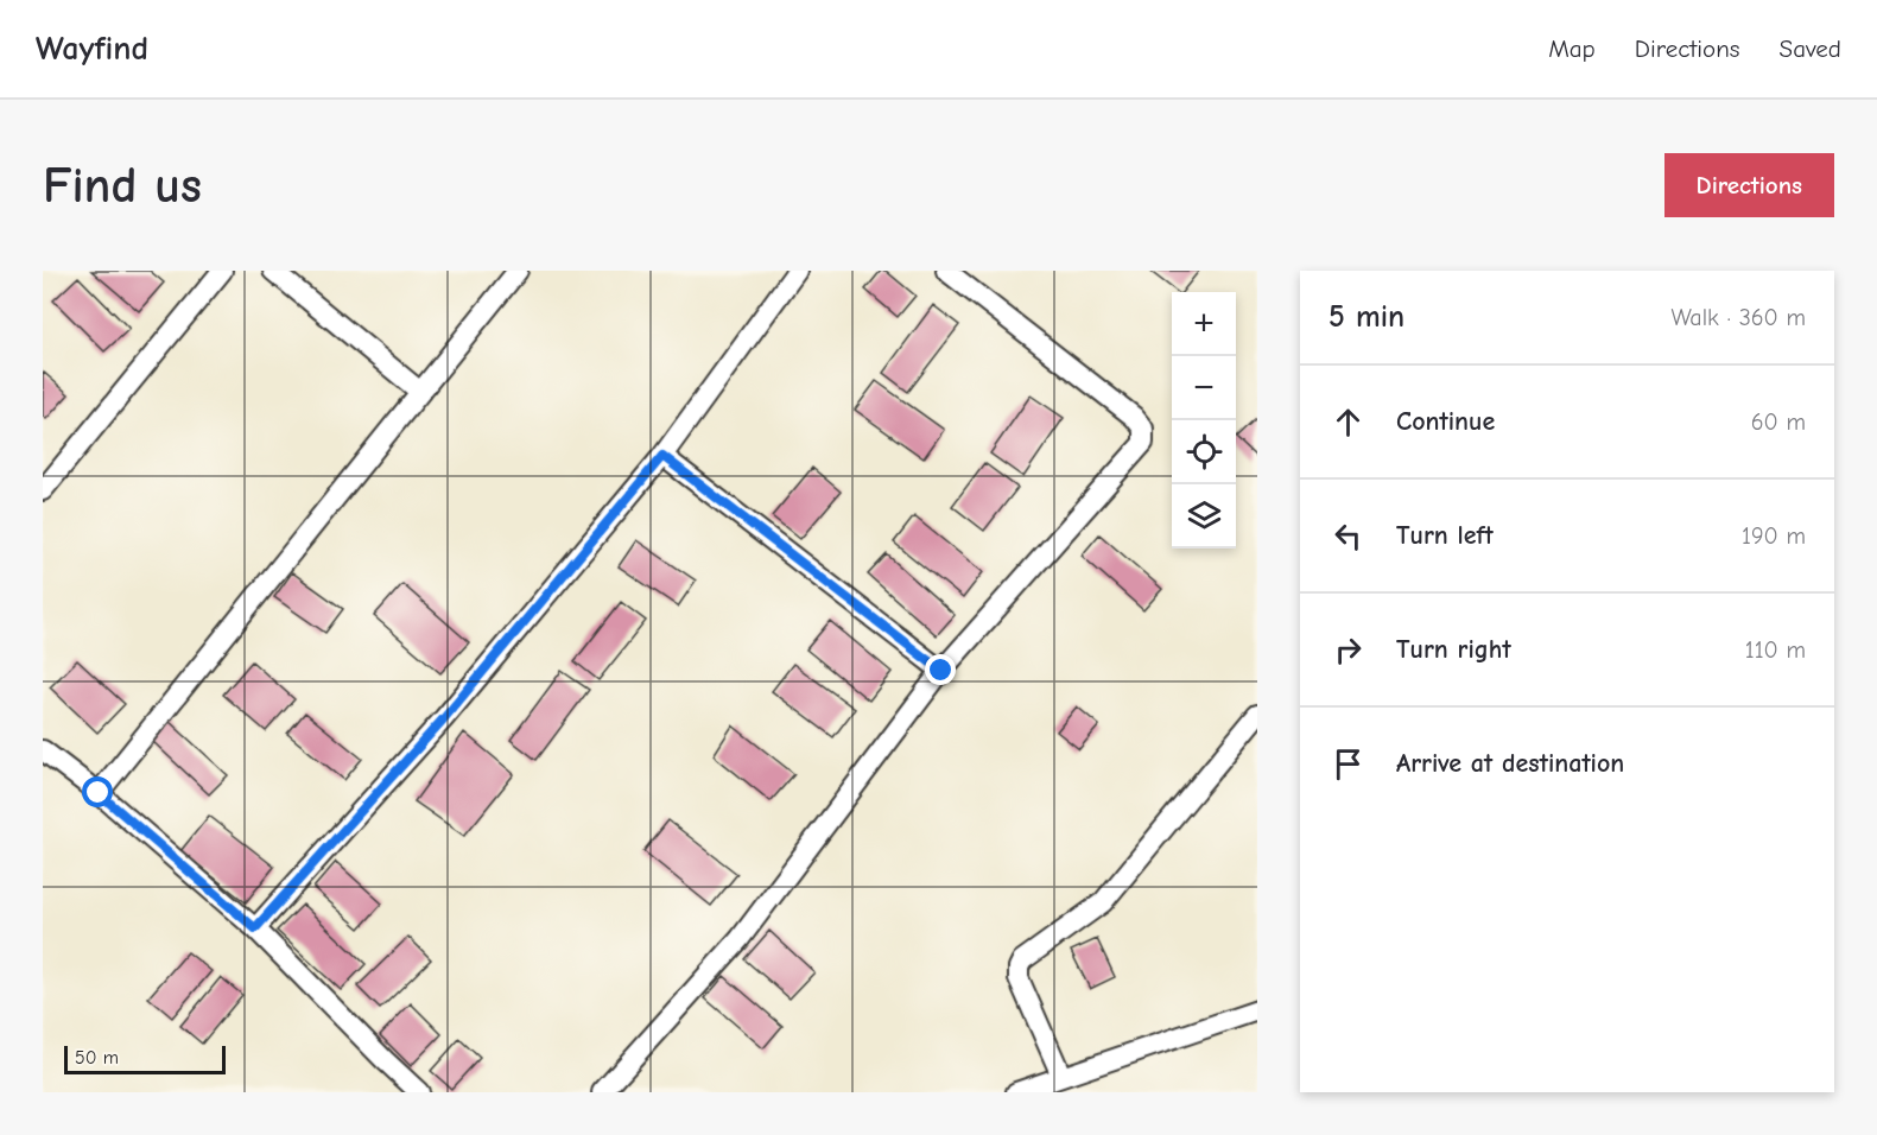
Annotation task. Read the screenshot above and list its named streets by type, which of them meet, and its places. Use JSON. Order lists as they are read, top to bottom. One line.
{"scale_bar":"50 m","page":{"header":"Wayfind","nav":["Map","Directions","Saved"],"buttons":"Directions","title":"Find us","heading":["5 min","Walk · 360 m"],"map_buttons":["+","−"],"list":[["Continue","60 m"],["Turn left","190 m"],["Turn right","110 m"],"Arrive at destination"],"scale":"50 m"}}
